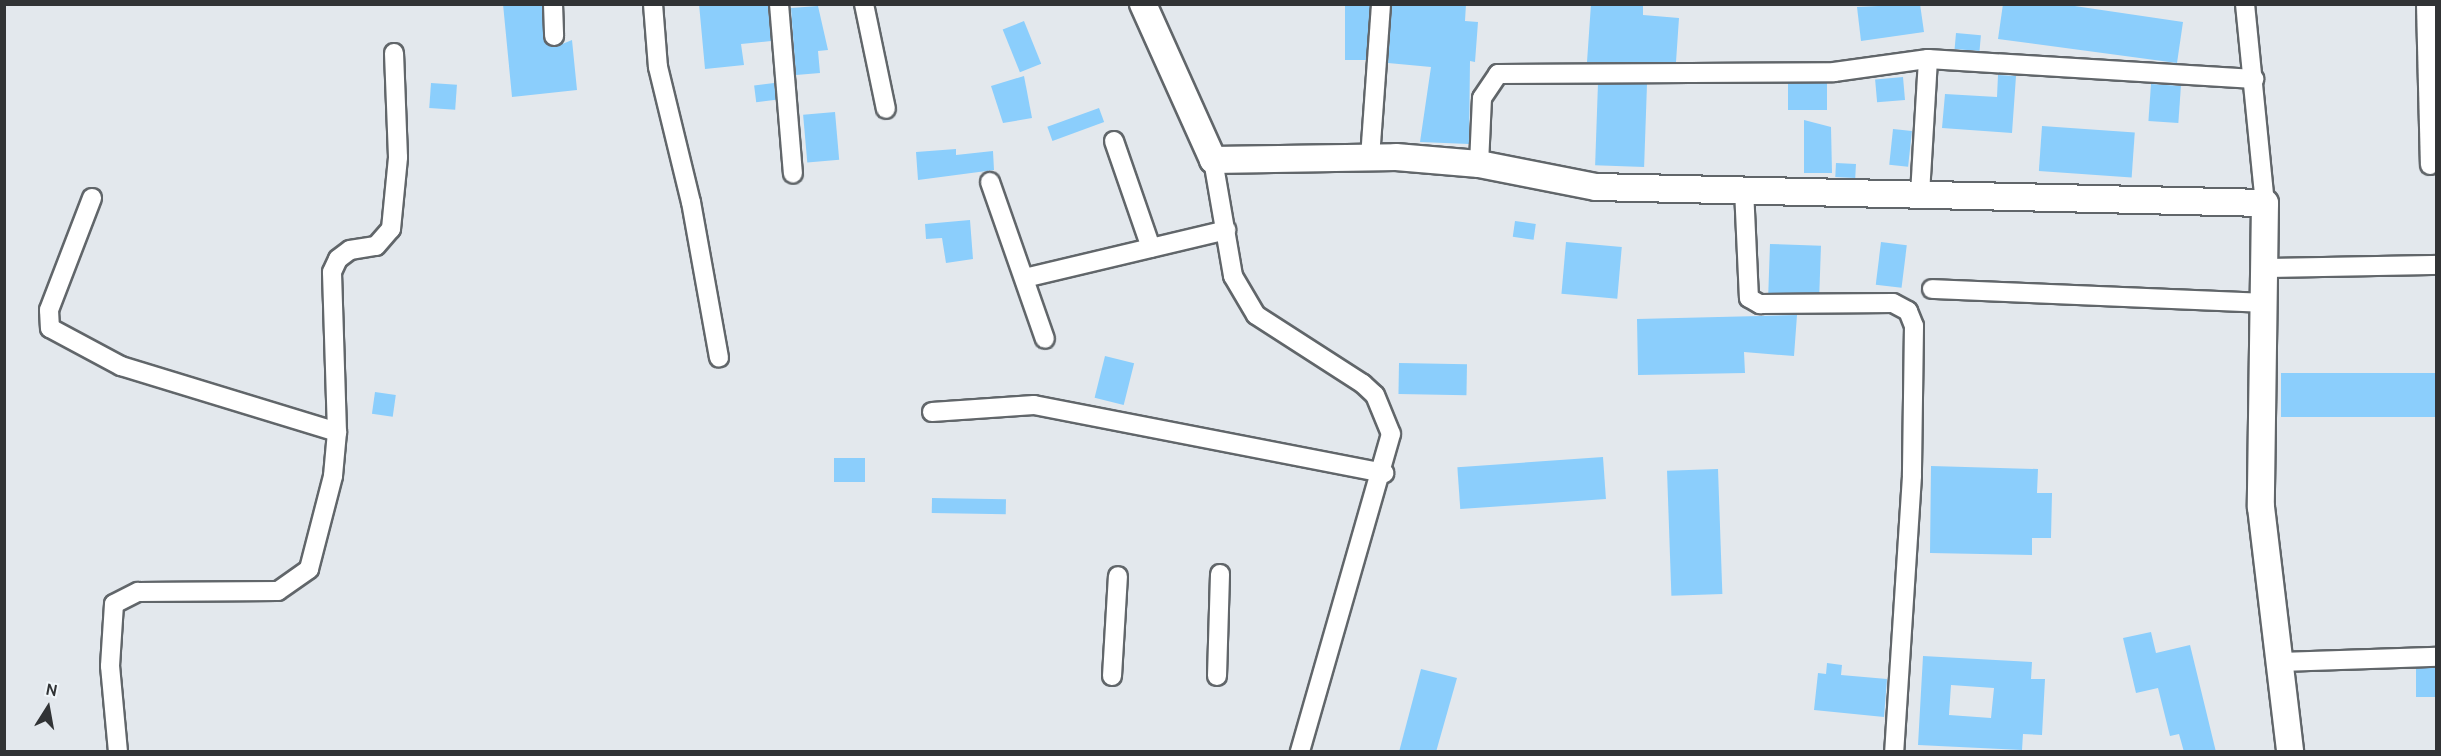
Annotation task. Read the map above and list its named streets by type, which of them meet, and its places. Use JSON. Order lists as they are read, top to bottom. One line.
{"north":"top"}
